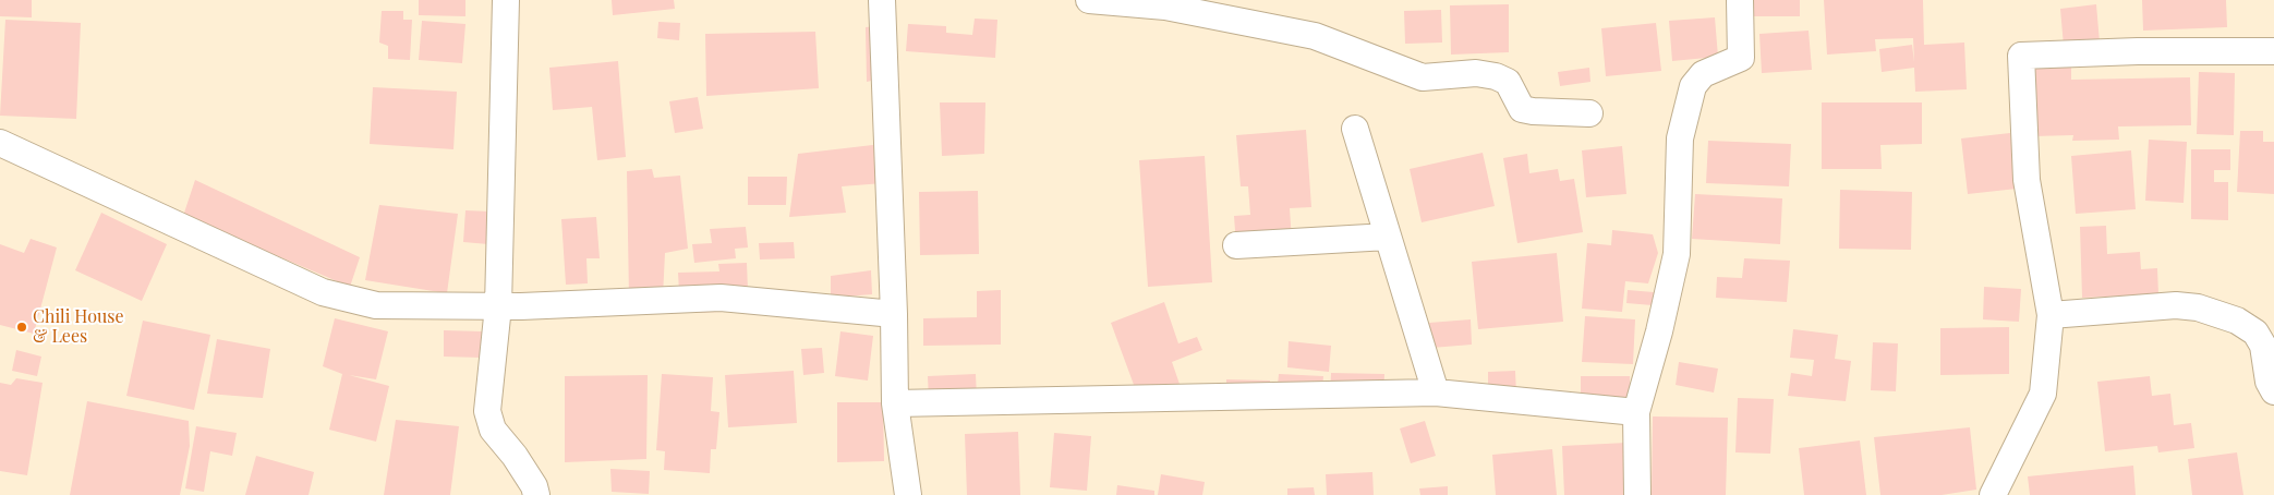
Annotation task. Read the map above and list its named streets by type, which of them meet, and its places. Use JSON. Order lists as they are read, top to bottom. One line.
{"places":["Chili House & Lees"]}
